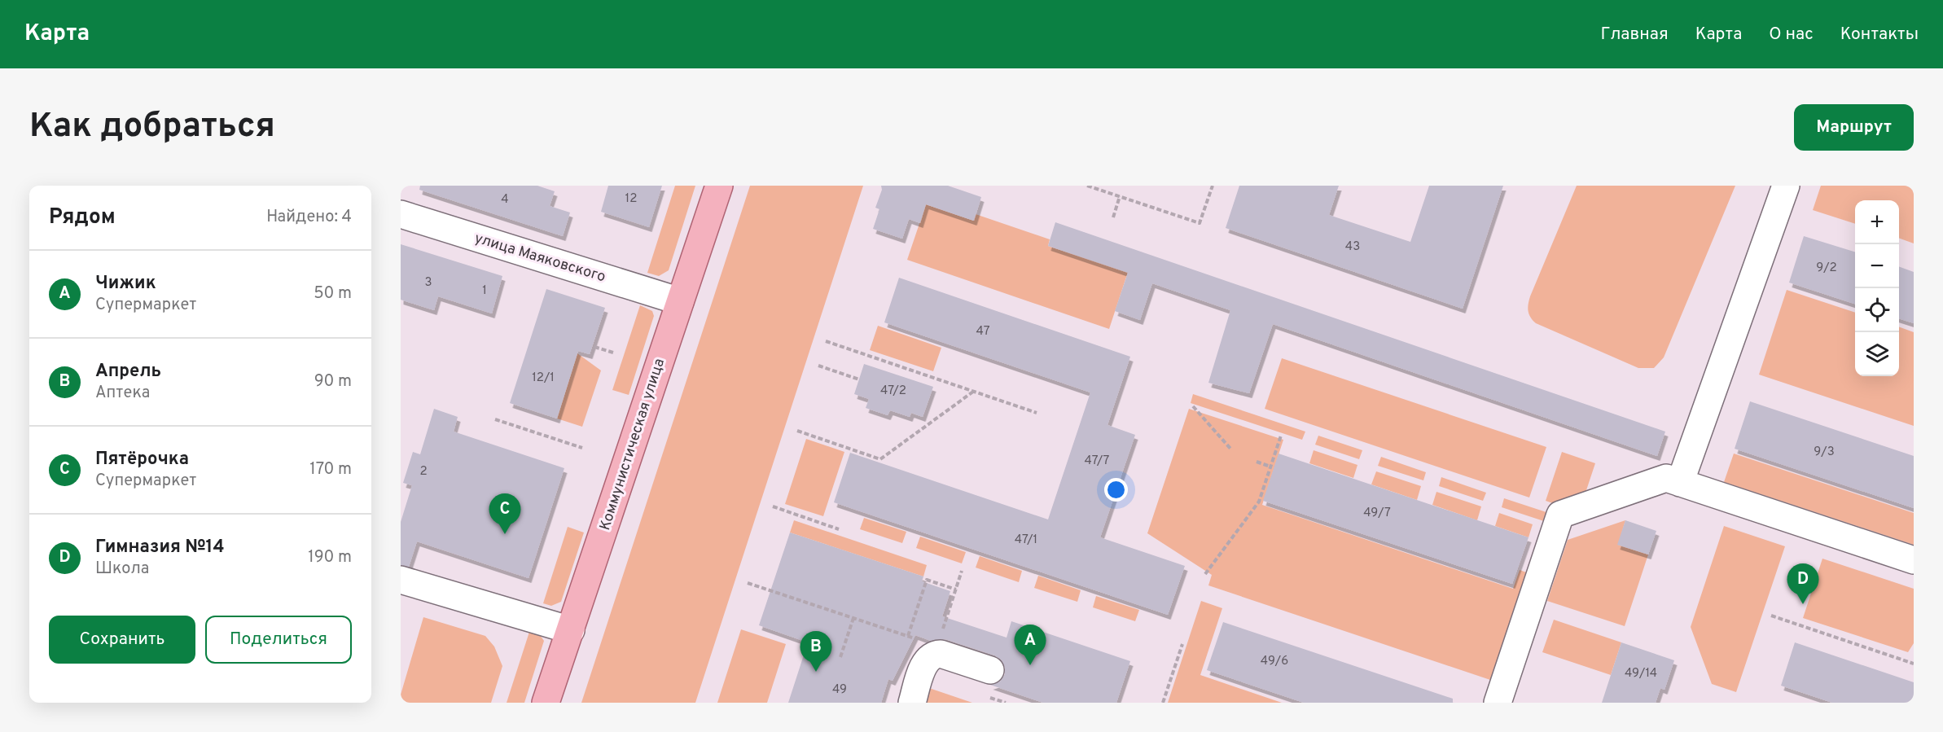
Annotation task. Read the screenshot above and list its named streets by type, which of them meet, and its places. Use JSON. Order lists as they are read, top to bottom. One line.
{"streets":{"main road":["Коммунистическая улица"],"street":["улица Маяковского"]},"crossings":[["улица Маяковского","Коммунистическая улица"]],"house_numbers":["12","4","43","9/2","3","1","47","12/1","47/2","9/3","47/7","2","49/7","47/1","49/6","49/14","49"],"page":{"header":"Карта","nav":["Главная","Карта","О нас","Контакты"],"buttons":["Маршрут",["Сохранить","Поделиться"]],"title":"Как добраться","heading":["Рядом","Найдено: 4"],"map_buttons":["+","−"],"list":[{"mark":"A","name":"Чижик","note":"Супермаркет","value":"50 m"},{"mark":"B","name":"Апрель","note":"Аптека","value":"90 m"},{"mark":"C","name":"Пятёрочка","note":"Супермаркет","value":"170 m"},{"mark":"D","name":"Гимназия №14","note":"Школа","value":"190 m"}],"pins":["C","D","A","B"]}}
